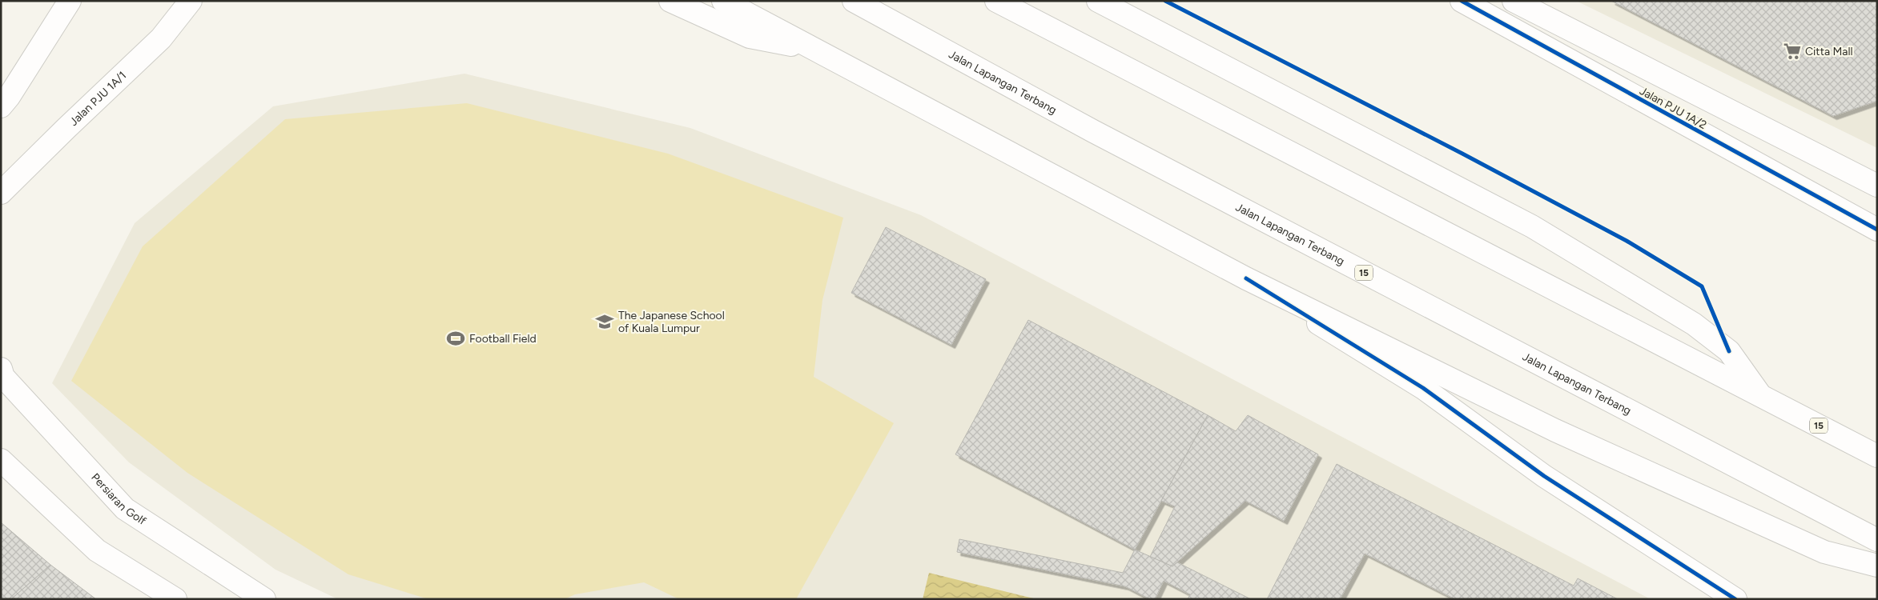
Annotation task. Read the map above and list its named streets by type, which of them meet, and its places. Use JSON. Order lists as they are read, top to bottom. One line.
{"streets":{"main road":["Jalan Lapangan Terbang","Jalan PJU 1A/1","Jalan PJU 1A/2","15","Persiaran Golf"]},"places":{"supermarket":["Citta Mall"],"school or university":["The Japanese School of Kuala Lumpur"],"sports":["Football Field"]}}
